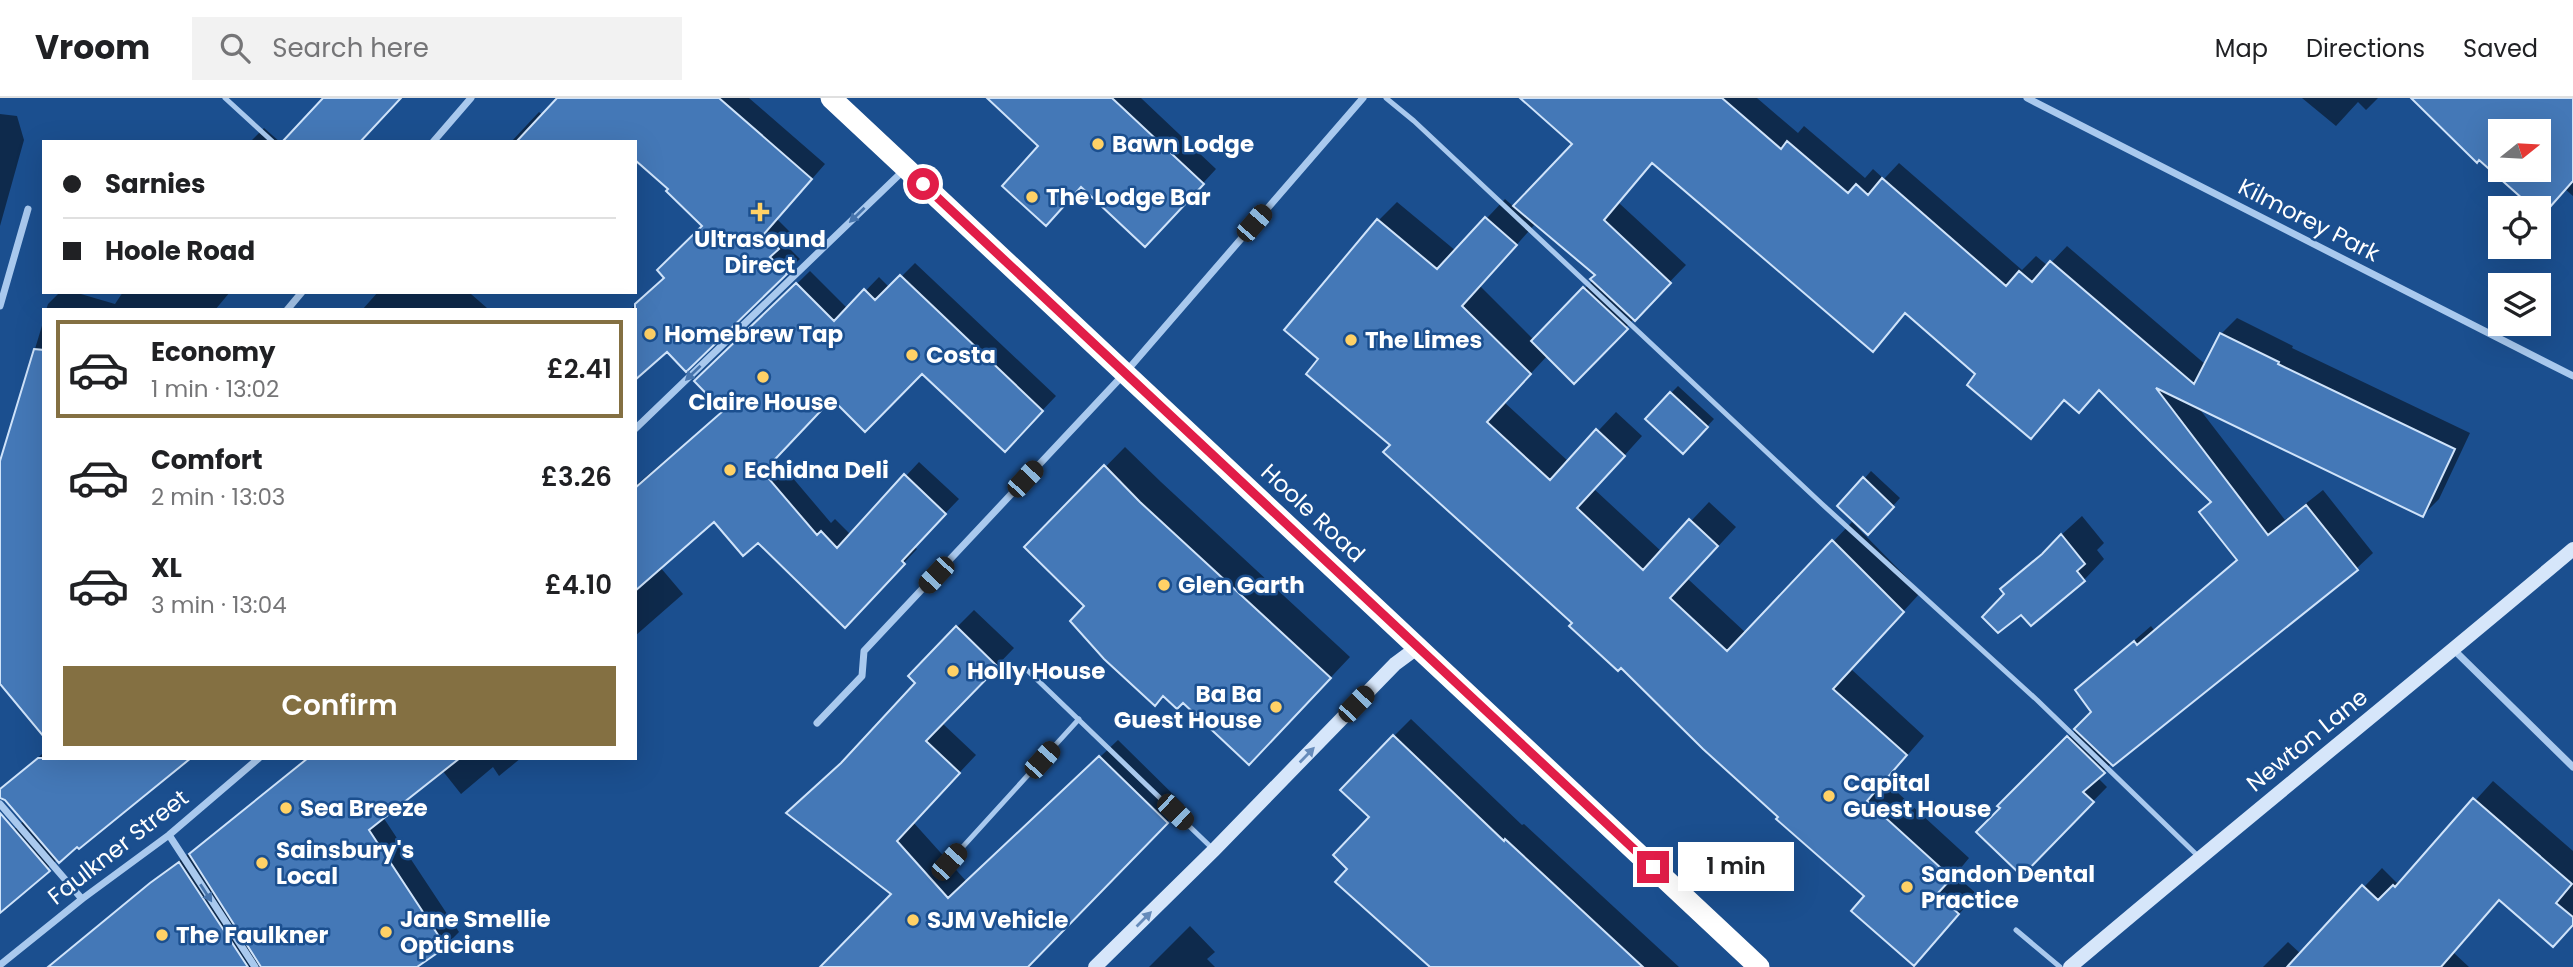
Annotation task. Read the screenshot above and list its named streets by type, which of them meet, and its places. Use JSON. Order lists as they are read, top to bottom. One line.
{"streets":{"highway":["Hoole Road"],"street":["Kilmorey Park","Newton Lane","Faulkner Street"]},"places":{"other":["Bawn Lodge","The Lodge Bar","Homebrew Tap","The Limes","Costa","Claire House","Echidna Deli","Glen Garth","Holly House","Ba Ba Guest House","Capital Guest House","Sea Breeze","Sainsbury's Local","Sandon Dental Practice","SJM Vehicle","Jane Smellie Opticians","The Faulkner"],"health":["Ultrasound Direct"]},"north":"right","page":{"header":"Vroom","search":"Search here","nav":["Map","Directions","Saved"],"banner":["Sarnies","Hoole Road"],"list":[{"name":"Economy","note":"1 min · 13:02","value":"£2.41"},{"name":"Comfort","note":"2 min · 13:03","value":"£3.26"},{"name":"XL","note":"3 min · 13:04","value":"£4.10"}],"buttons":"Confirm","bubble":"1 min"}}
